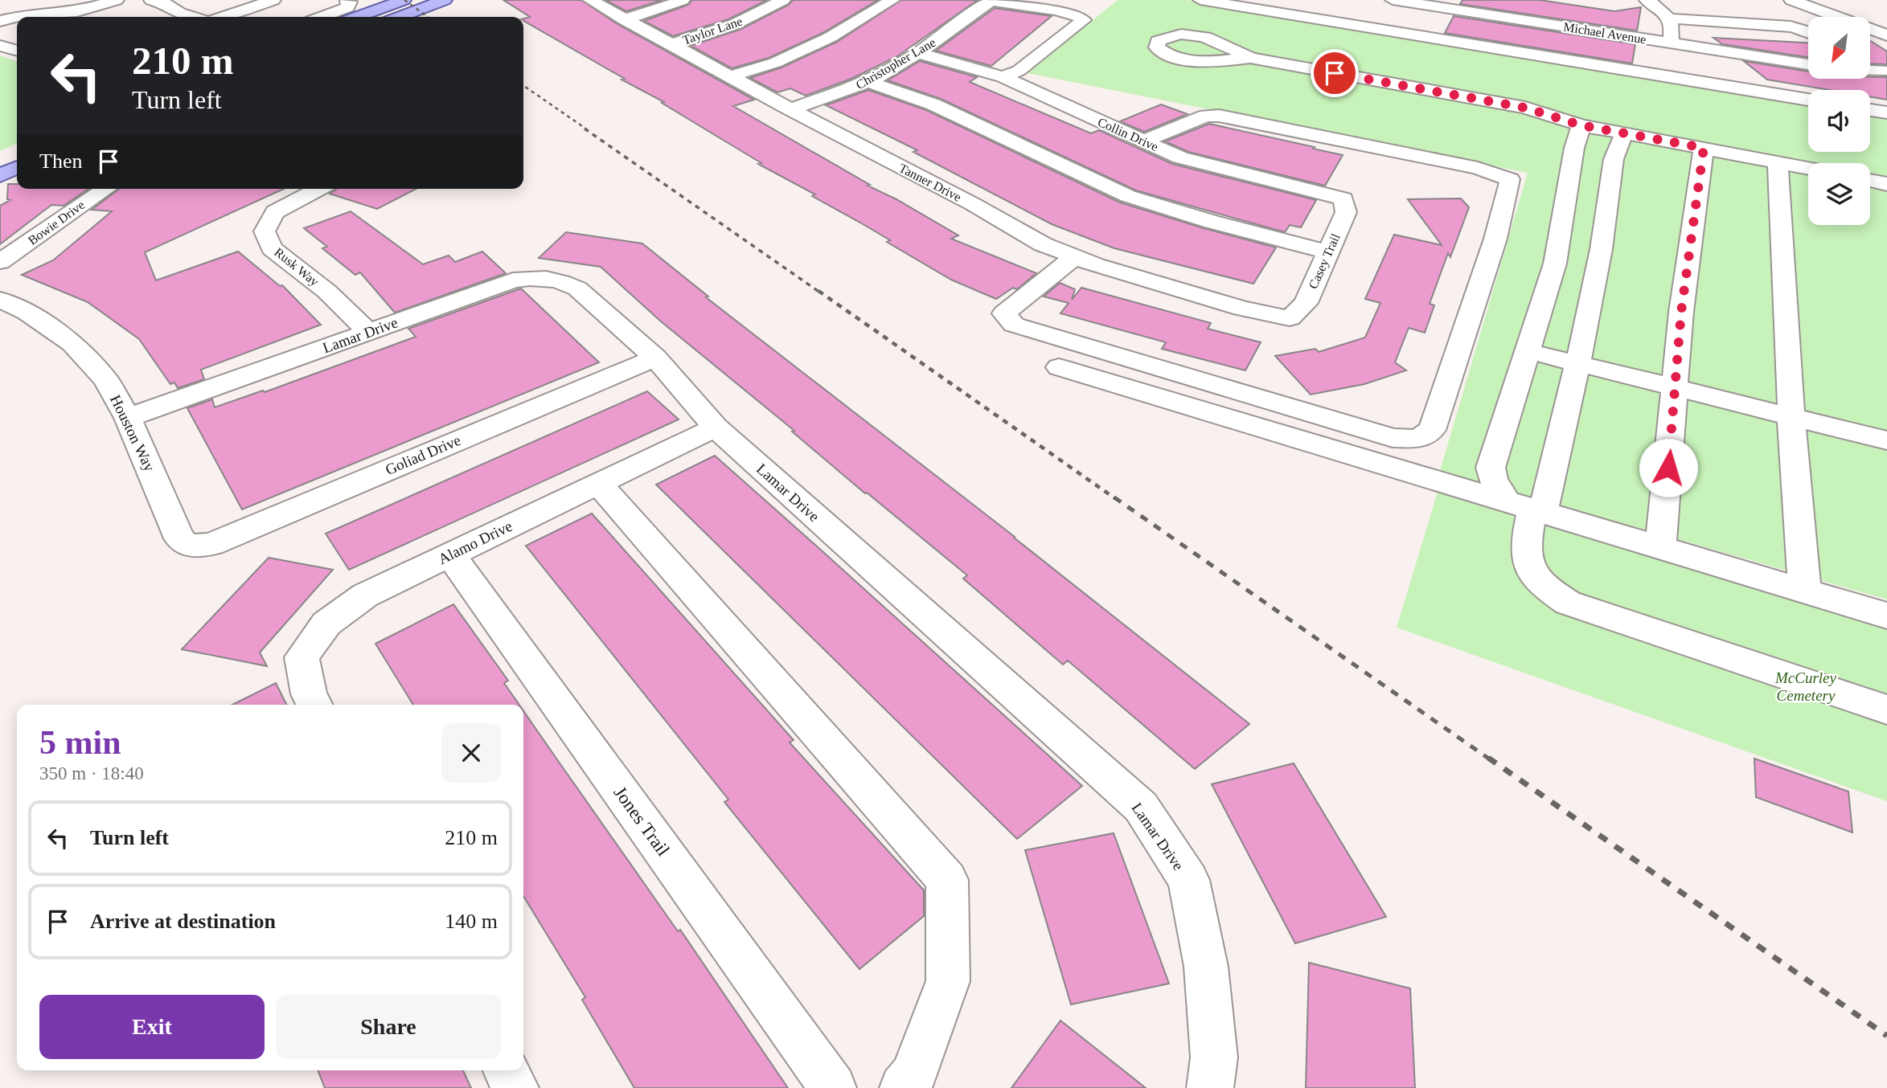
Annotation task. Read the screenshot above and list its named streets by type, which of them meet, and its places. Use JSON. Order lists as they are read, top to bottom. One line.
{"streets":{"street":["Taylor Lane","Michael Avenue","Christopher Lane","Collin Drive","Tanner Drive","Bowie Drive","Casey Trail","Rusk Way","Lamar Drive","Houston Way","Goliad Drive","Alamo Drive","Jones Trail"]},"crossings":[["Taylor Lane","Tanner Drive"],["Christopher Lane","Collin Drive"],["Christopher Lane","Tanner Drive"],["Collin Drive","Casey Trail"],["Tanner Drive","Casey Trail"],["Rusk Way","Lamar Drive"],["Lamar Drive","Houston Way"],["Lamar Drive","Goliad Drive"],["Lamar Drive","Alamo Drive"],["Houston Way","Goliad Drive"],["Alamo Drive","Jones Trail"]],"parks":["McCurley Cemetery"],"north":"bottom left","page":{"turn":["210 m","Turn left"],"then":"Then","heading":["5 min","350 m · 18:40"],"list":[{"name":"Turn left","value":"210 m"},{"name":"Arrive at destination","value":"140 m"}],"buttons":["Exit","Share"]}}
